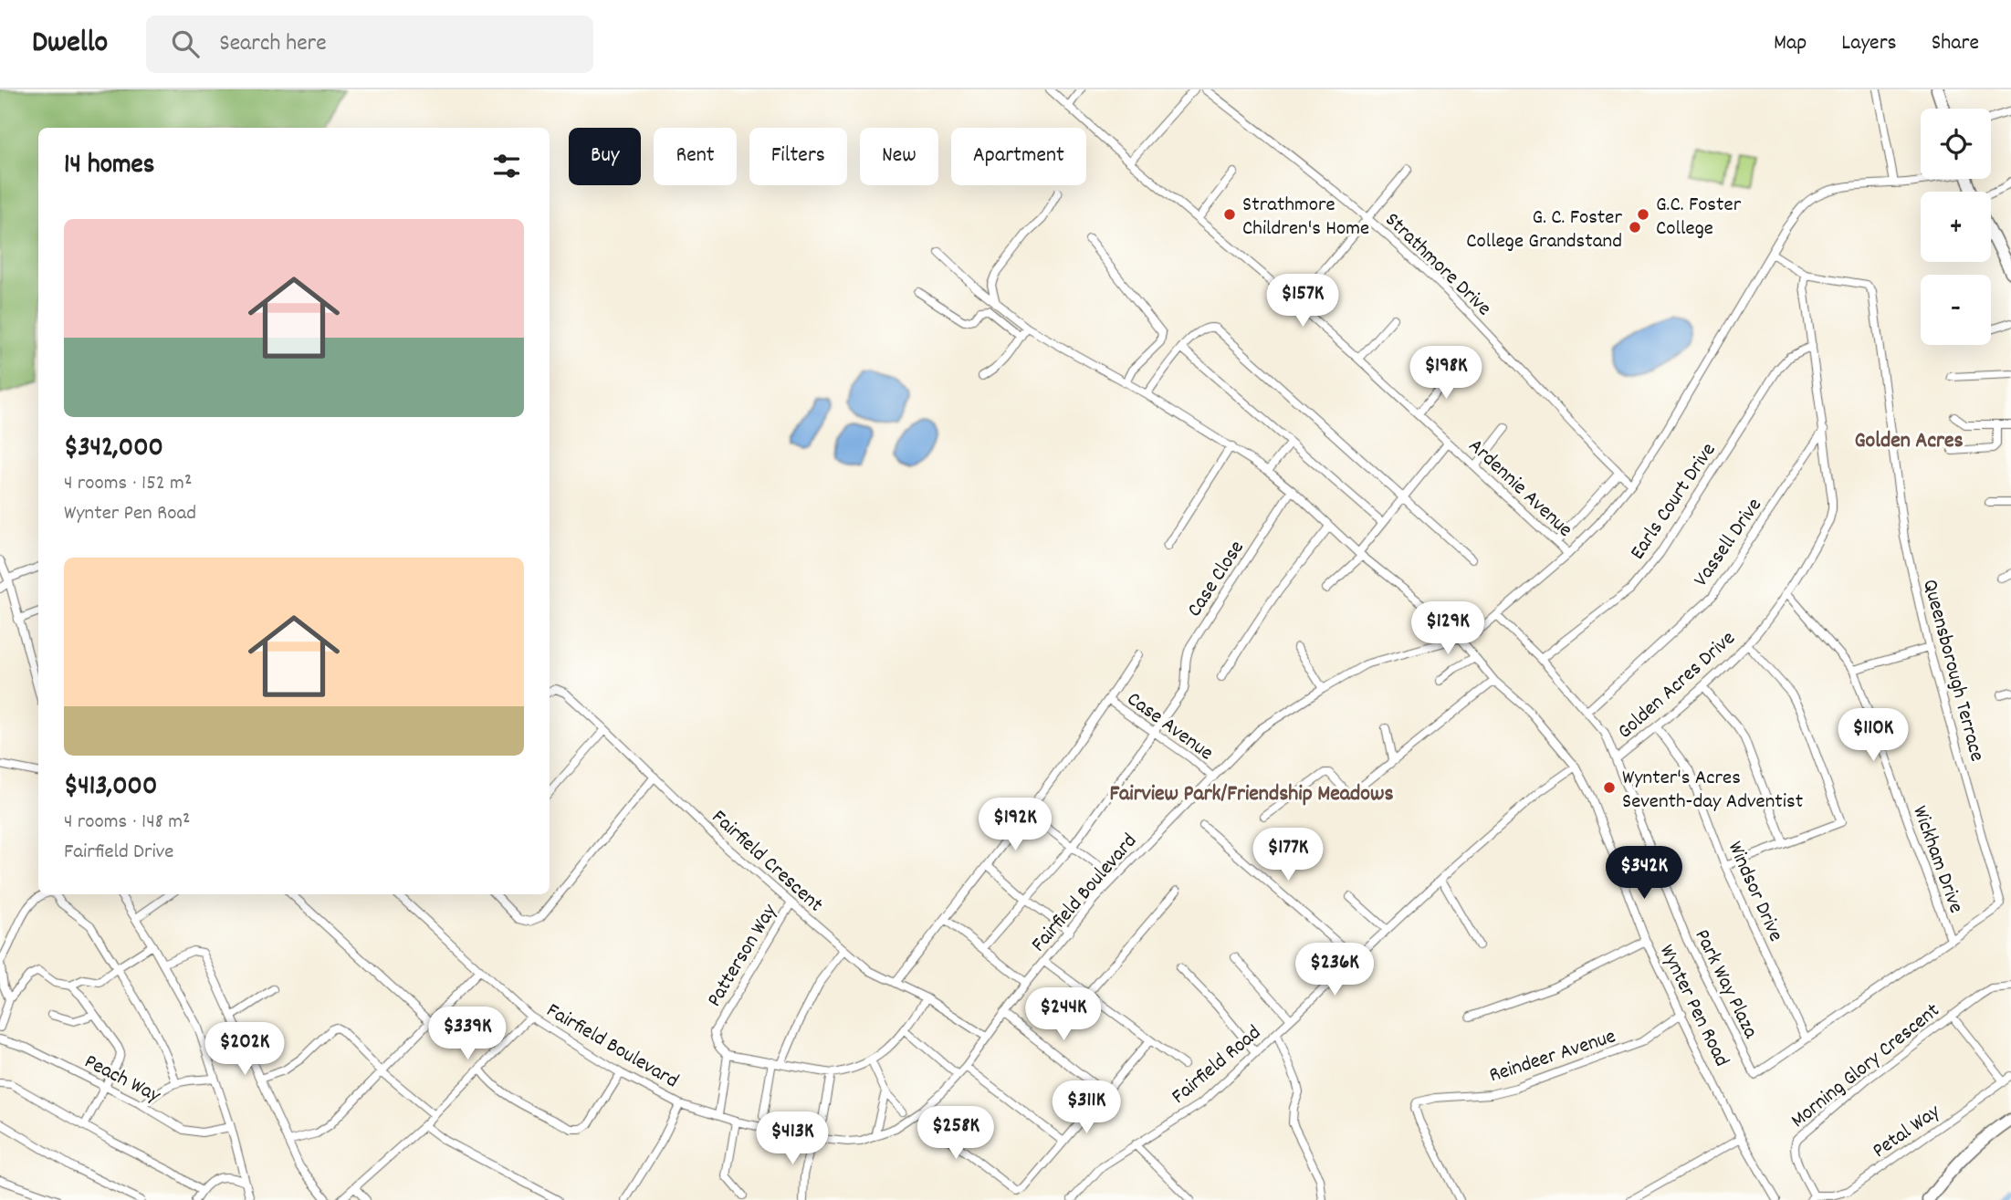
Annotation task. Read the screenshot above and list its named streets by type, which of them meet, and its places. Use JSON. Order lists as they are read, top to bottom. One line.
{"streets":{"street":["Strathmore Drive","Ardennie Avenue","Earls Court Drive","Vassell Drive","Case Close","Queensborough Terrace","Golden Acres Drive","Case Avenue","Wickham Drive","Fairfield Crescent","Windsor Drive","Fairfield Boulevard","Patterson Way","Park Way Plaza","Wynter Pen Road","Reindeer Avenue","Fairfield Road","Morning Glory Crescent","Peach Way","Petal Way"]},"crossings":[["Strathmore Drive","Fairfield Boulevard"],["Ardennie Avenue","Fairfield Boulevard"],["Earls Court Drive","Golden Acres Drive"],["Earls Court Drive","Park Way Plaza"],["Vassell Drive","Golden Acres Drive"],["Vassell Drive","Park Way Plaza"],["Case Close","Case Avenue"],["Case Close","Wynter Pen Road"],["Queensborough Terrace","Golden Acres Drive"],["Queensborough Terrace","Wickham Drive"],["Queensborough Terrace","Windsor Drive"],["Queensborough Terrace","Fairfield Boulevard"],["Queensborough Terrace","Park Way Plaza"],["Golden Acres Drive","Wickham Drive"],["Golden Acres Drive","Windsor Drive"],["Golden Acres Drive","Park Way Plaza"],["Case Avenue","Fairfield Boulevard"],["Fairfield Crescent","Fairfield Boulevard"],["Fairfield Crescent","Patterson Way"],["Fairfield Boulevard","Park Way Plaza"],["Fairfield Boulevard","Wynter Pen Road"],["Wynter Pen Road","Reindeer Avenue"],["Wynter Pen Road","Fairfield Road"],["Morning Glory Crescent","Petal Way"]],"districts":["Golden Acres","Fairview Park/Friendship Meadows"],"places":["Strathmore Children's Home","G.C. Foster College","G. C. Foster College Grandstand","Wynter's Acres Seventh-day Adventist"],"page":{"header":"Dwello","search":"Search here","nav":["Map","Layers","Share"],"map_buttons":["+","−"],"chip":["Buy","Rent","Filters","New","Apartment"],"heading":"14 homes","list":[{"name":"$342,000","note":"4 rooms · 152 m² · Wynter Pen Road"},{"name":"$413,000","note":"4 rooms · 148 m² · Fairfield Drive"}],"price":["$157K","$198K","$129K","$110K","$192K","$177K","$342K","$236K","$244K","$339K","$202K","$311K","$258K","$413K"]}}
